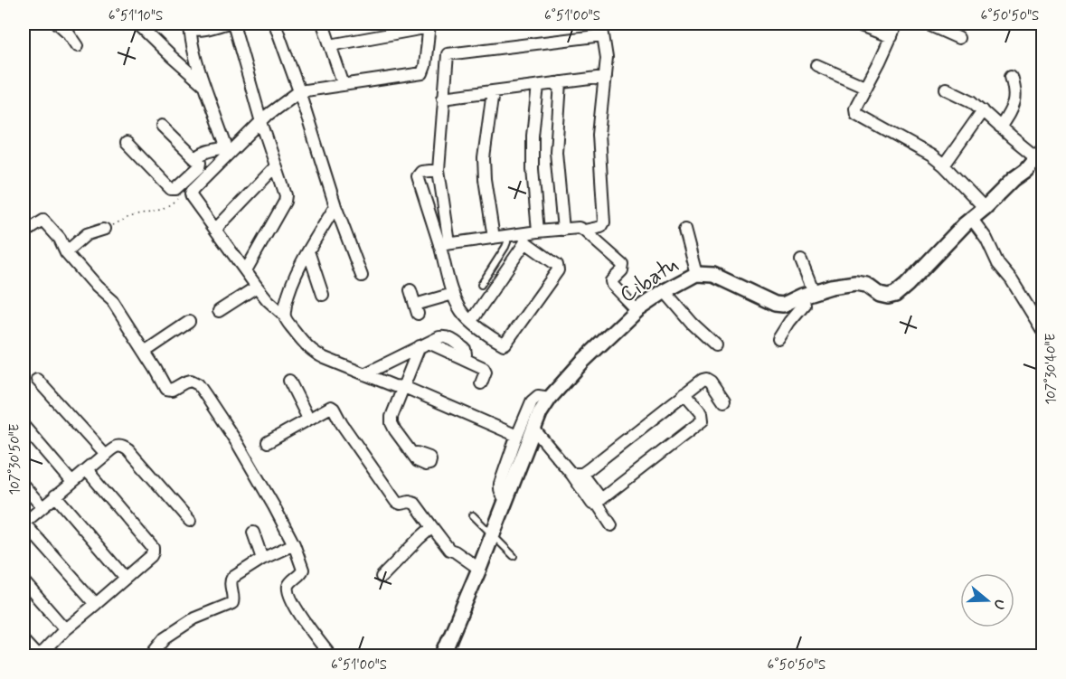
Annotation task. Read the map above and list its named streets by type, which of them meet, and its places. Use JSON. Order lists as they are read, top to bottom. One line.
{"streets":{"street":["Cibatu"]},"north":"right","coordinates":["6°51'10\"S","6°51'00\"S","6°50'50\"S","107°30'40\"E","107°30'50\"E"]}
